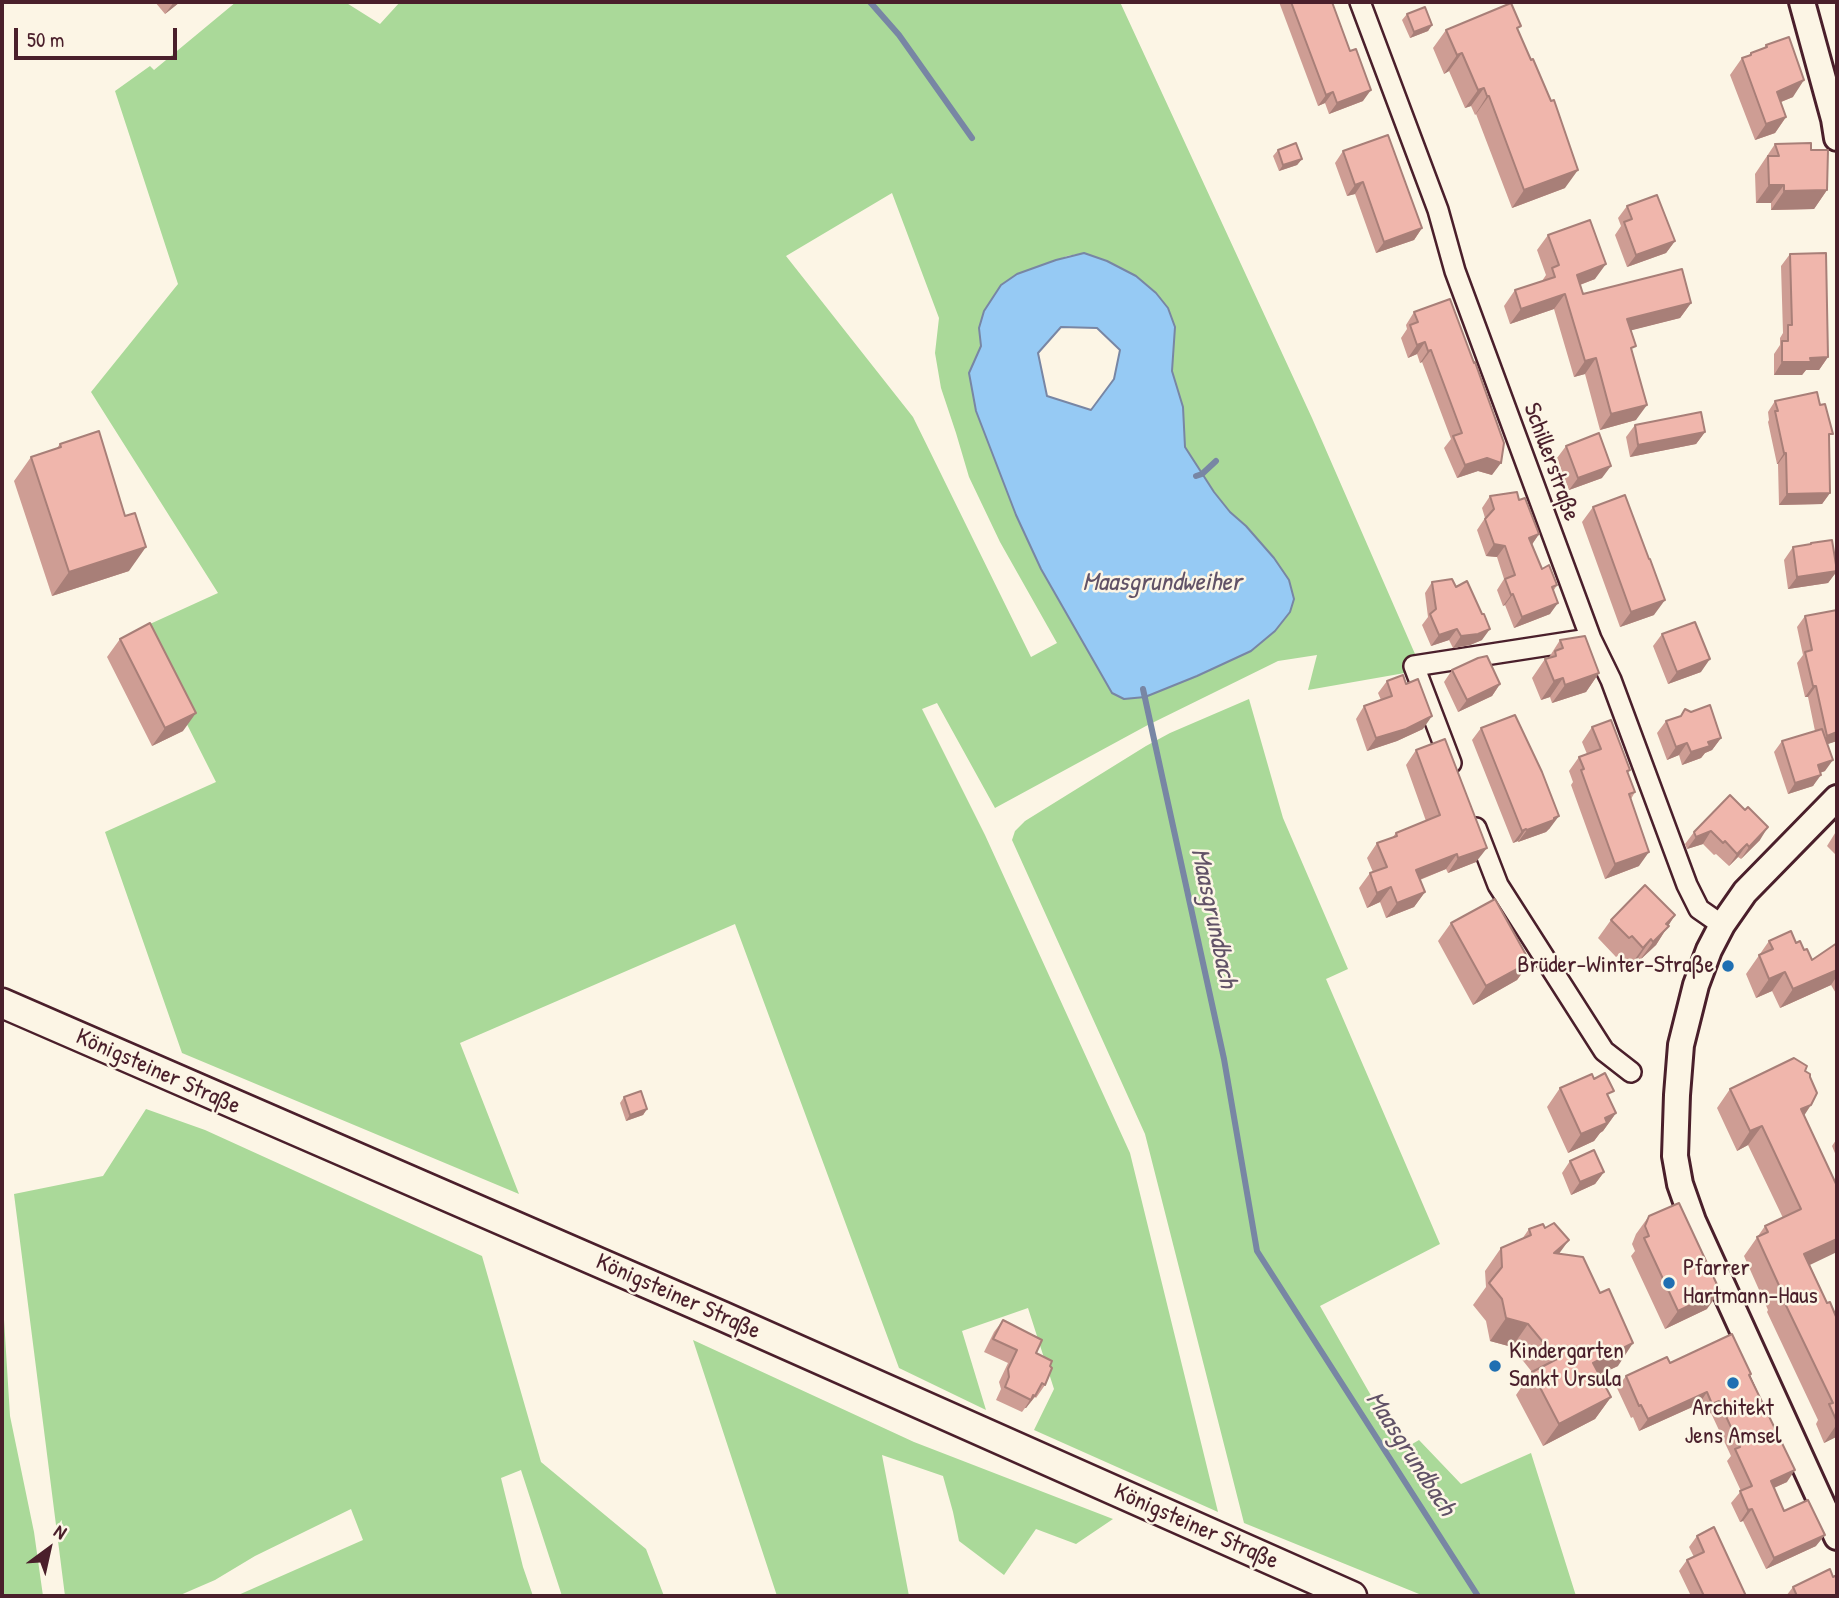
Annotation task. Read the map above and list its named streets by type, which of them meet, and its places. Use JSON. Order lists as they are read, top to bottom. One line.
{"streets":{"main road":["Königsteiner Straße"],"street":["Schillerstraße"]},"water":["Maasgrundweiher","Maasgrundbach"],"places":["Brüder-Winter-Straße","Pfarrer Hartmann-Haus","Kindergarten Sankt Ursula","Architekt Jens Amsel"],"scale_bar":"50 m","north":"top right"}
